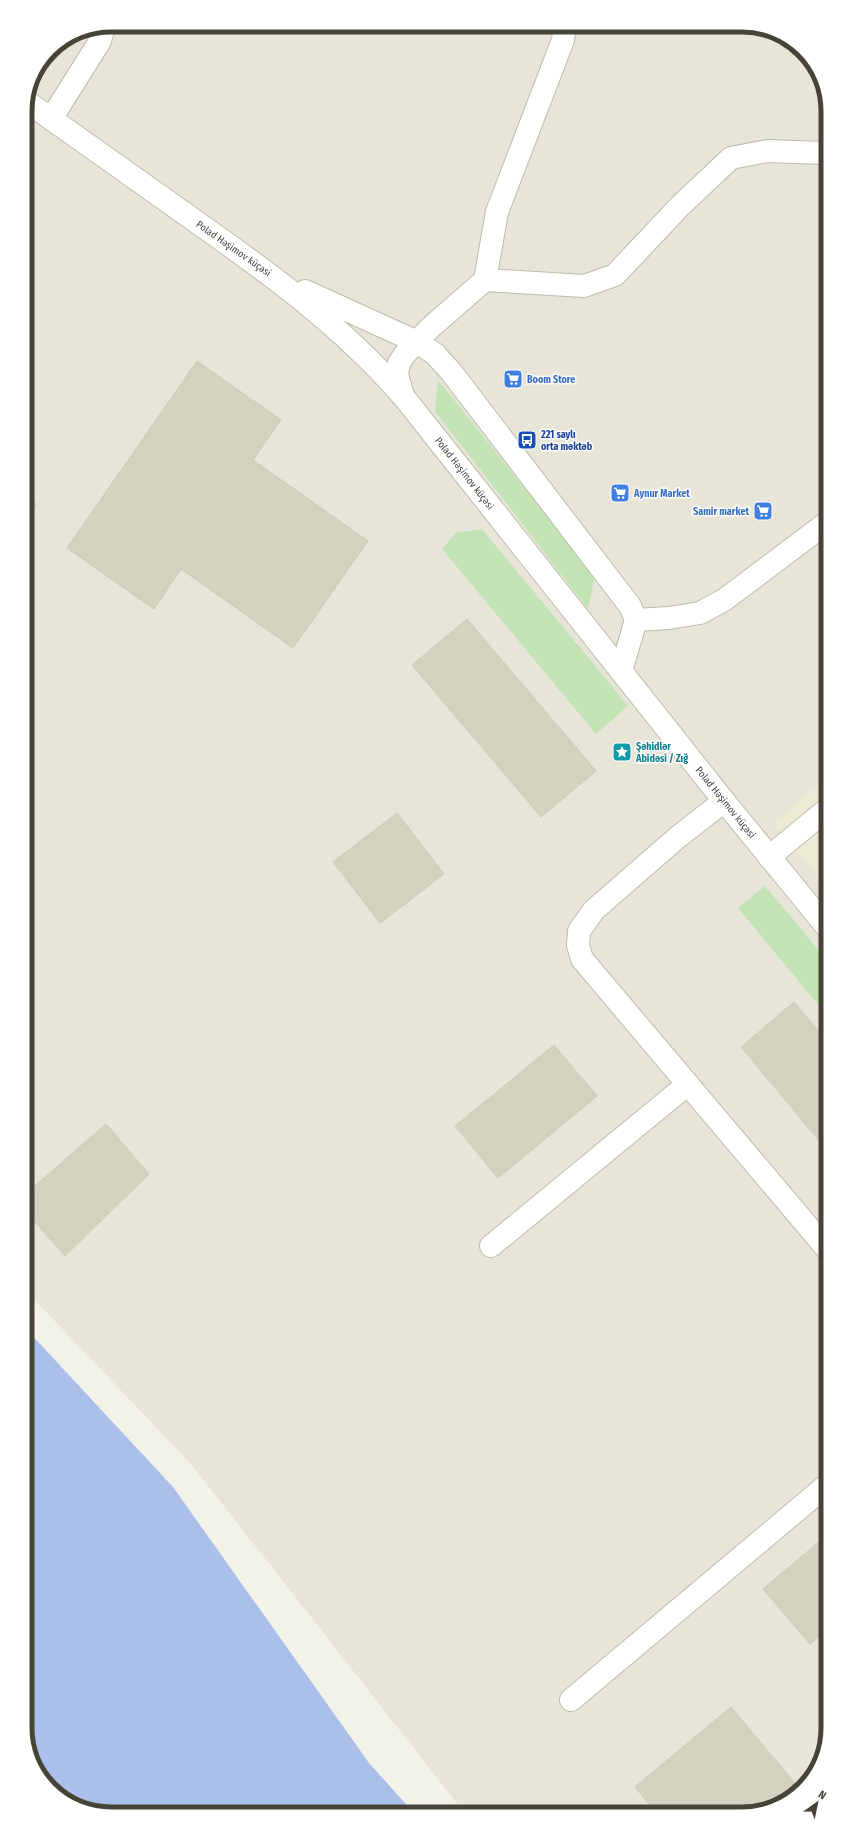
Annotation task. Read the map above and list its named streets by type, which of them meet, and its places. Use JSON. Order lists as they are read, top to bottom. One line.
{"streets":{"street":["Polad Həşimov küçəsi"]},"places":{"supermarket":["Boom Store","Aynur Market","Samir market"],"bus stop":["221 saylı orta məktəb"],"place":["Şəhidlər Abidəsi / Zığ"]},"north":"top right"}
